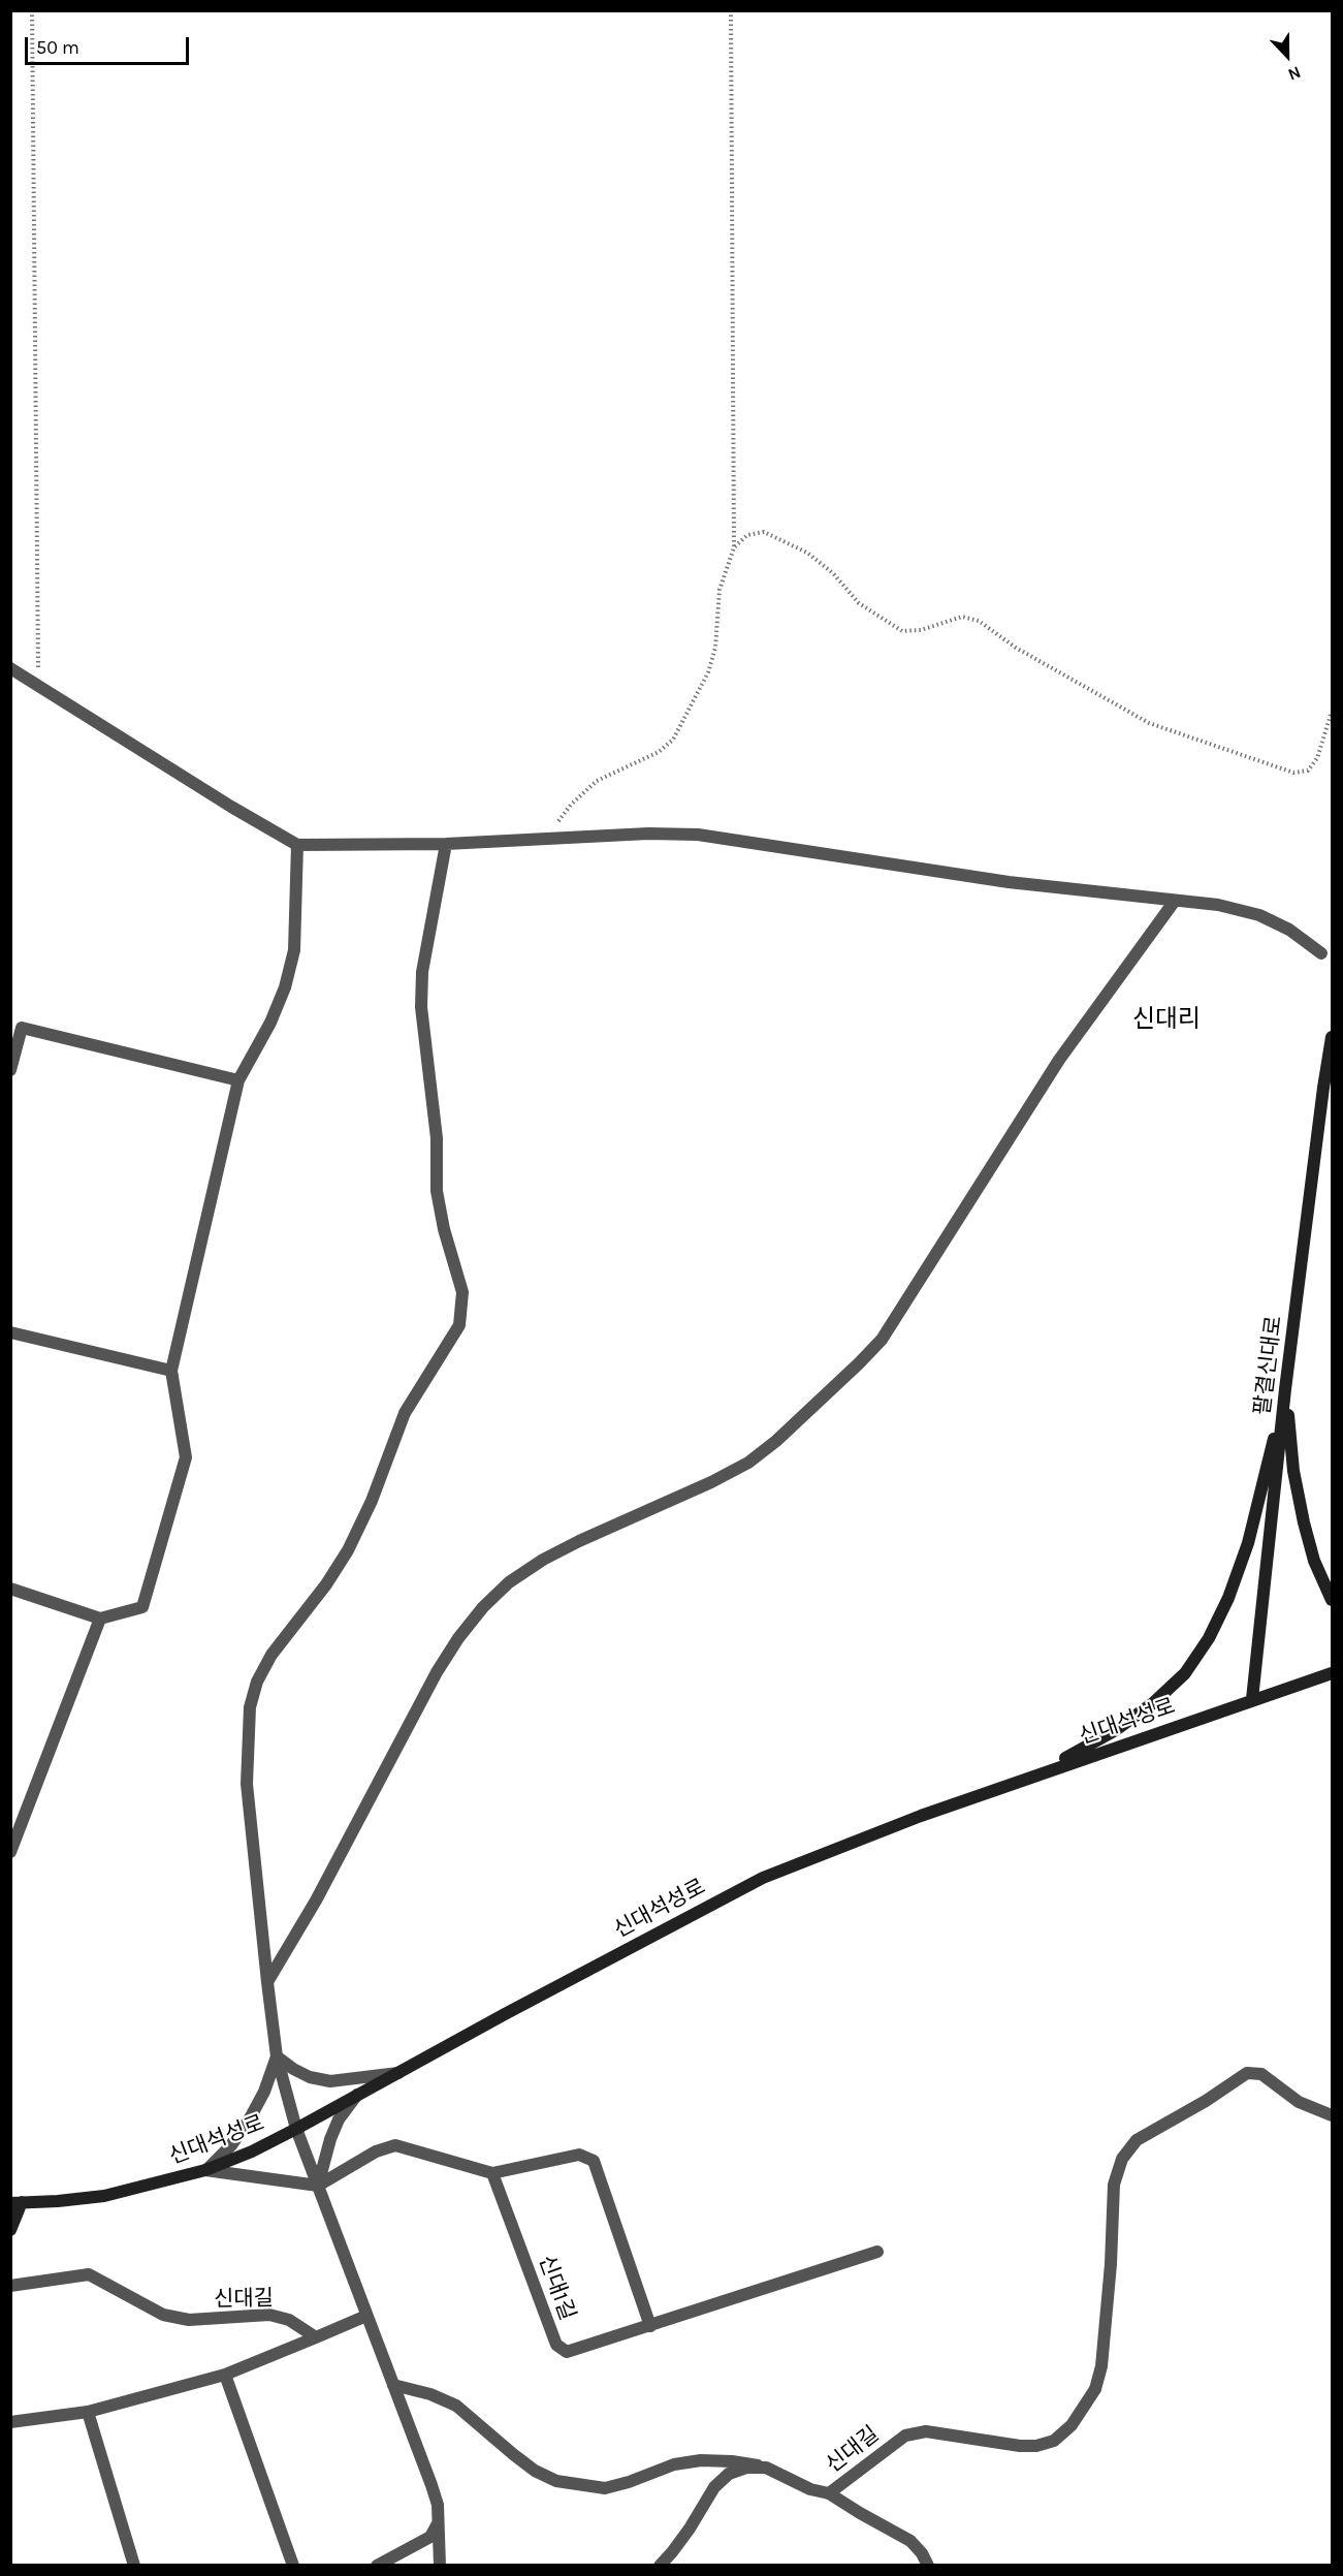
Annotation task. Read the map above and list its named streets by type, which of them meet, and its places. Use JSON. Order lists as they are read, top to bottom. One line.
{"streets":{"street":["팔결신대로","신대석성로","신대1길","신대길"]},"crossings":[["팔결신대로","신대석성로"]],"districts":["신대리"],"scale_bar":"50 m","north":"bottom"}
